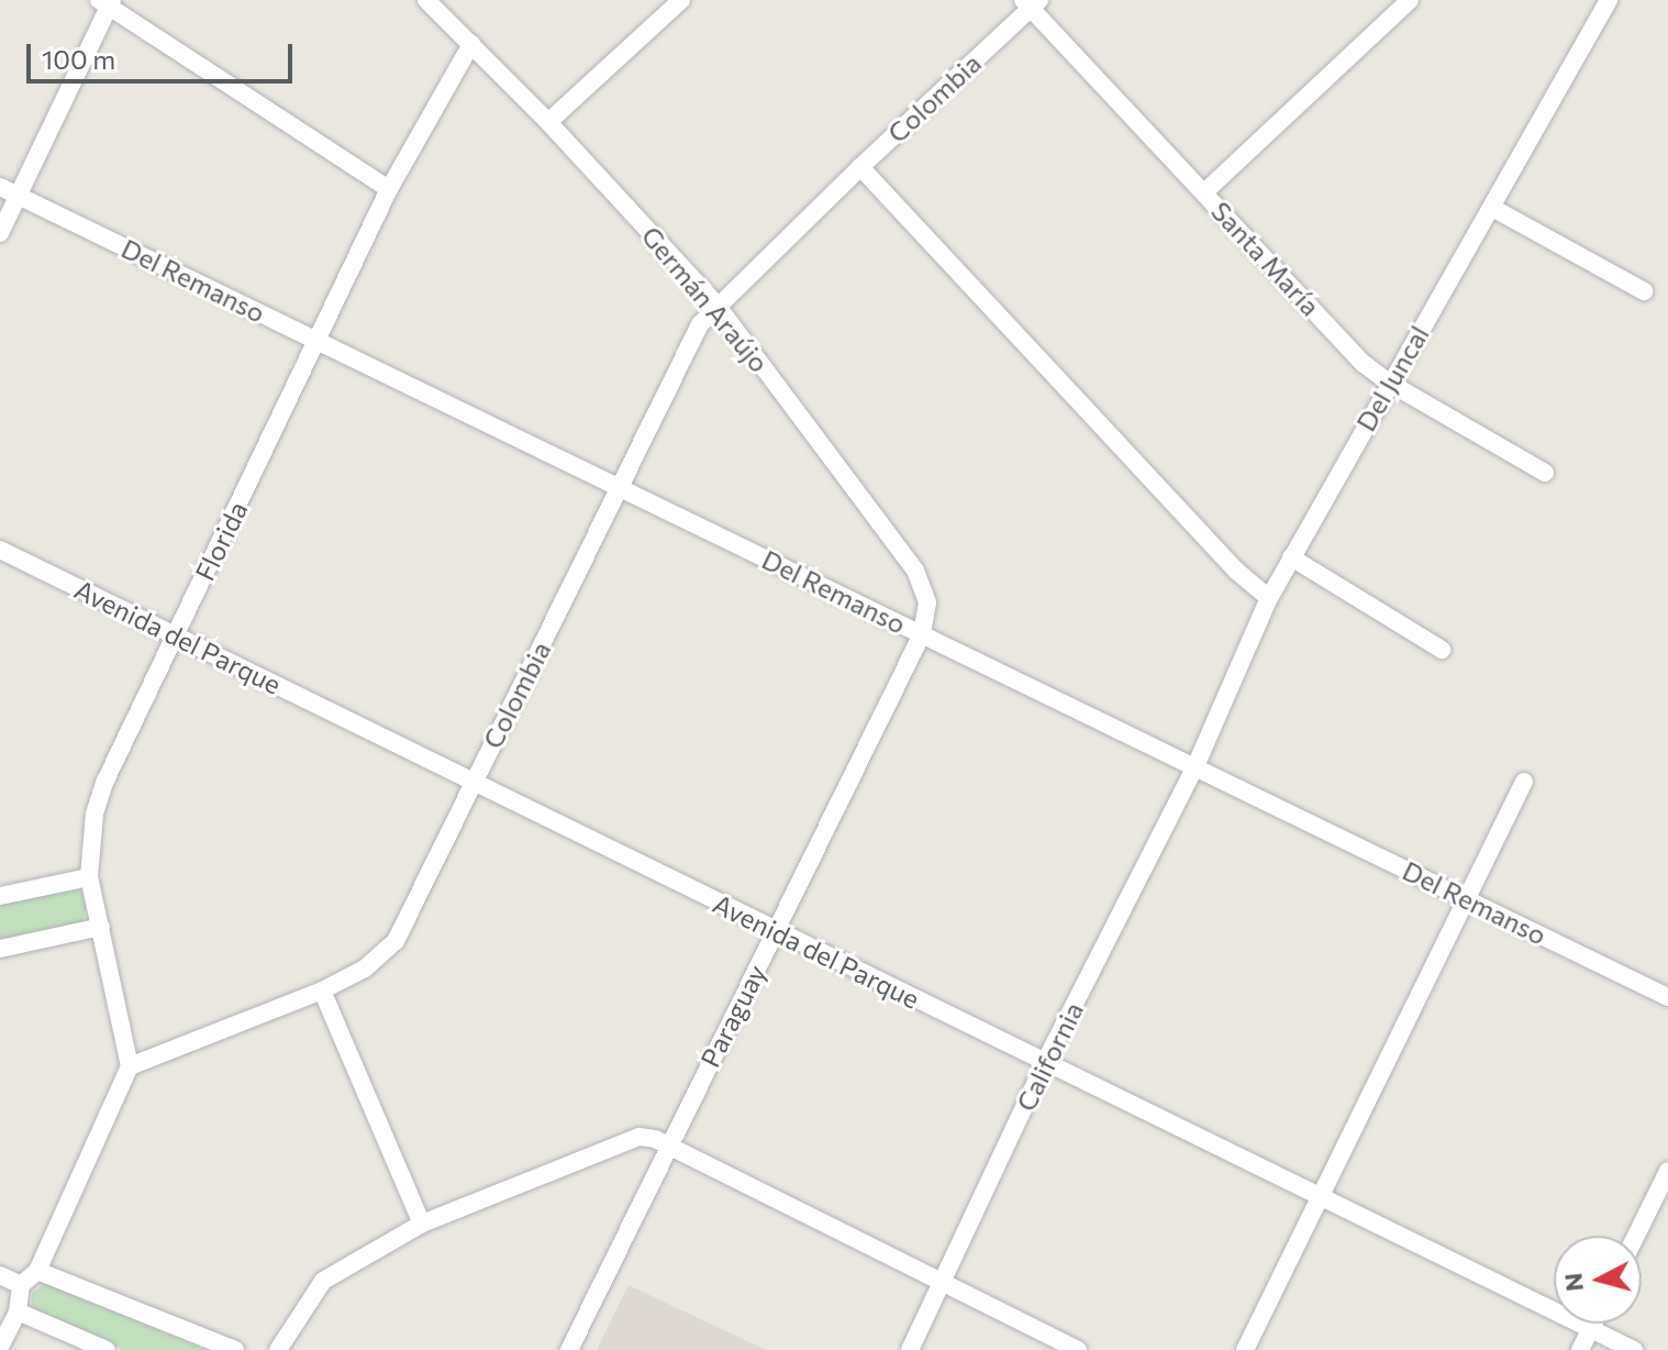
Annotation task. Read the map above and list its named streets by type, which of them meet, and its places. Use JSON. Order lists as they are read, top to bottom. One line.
{"streets":{"street":["Colombia","Santa María","Del Remanso","Germán Araújo","Del Juncal","Florida","Avenida del Parque","Paraguay","California"]},"crossings":[["Colombia","Santa María"],["Colombia","Del Remanso"],["Colombia","Germán Araújo"],["Colombia","Florida"],["Colombia","Avenida del Parque"],["Santa María","Del Juncal"],["Del Remanso","Germán Araújo"],["Del Remanso","Del Juncal"],["Del Remanso","Florida"],["Del Remanso","Paraguay"],["Del Remanso","California"],["Germán Araújo","Florida"],["Germán Araújo","Paraguay"],["Del Juncal","California"],["Florida","Avenida del Parque"],["Avenida del Parque","Paraguay"],["Avenida del Parque","California"]],"scale_bar":"100 m","north":"left"}
